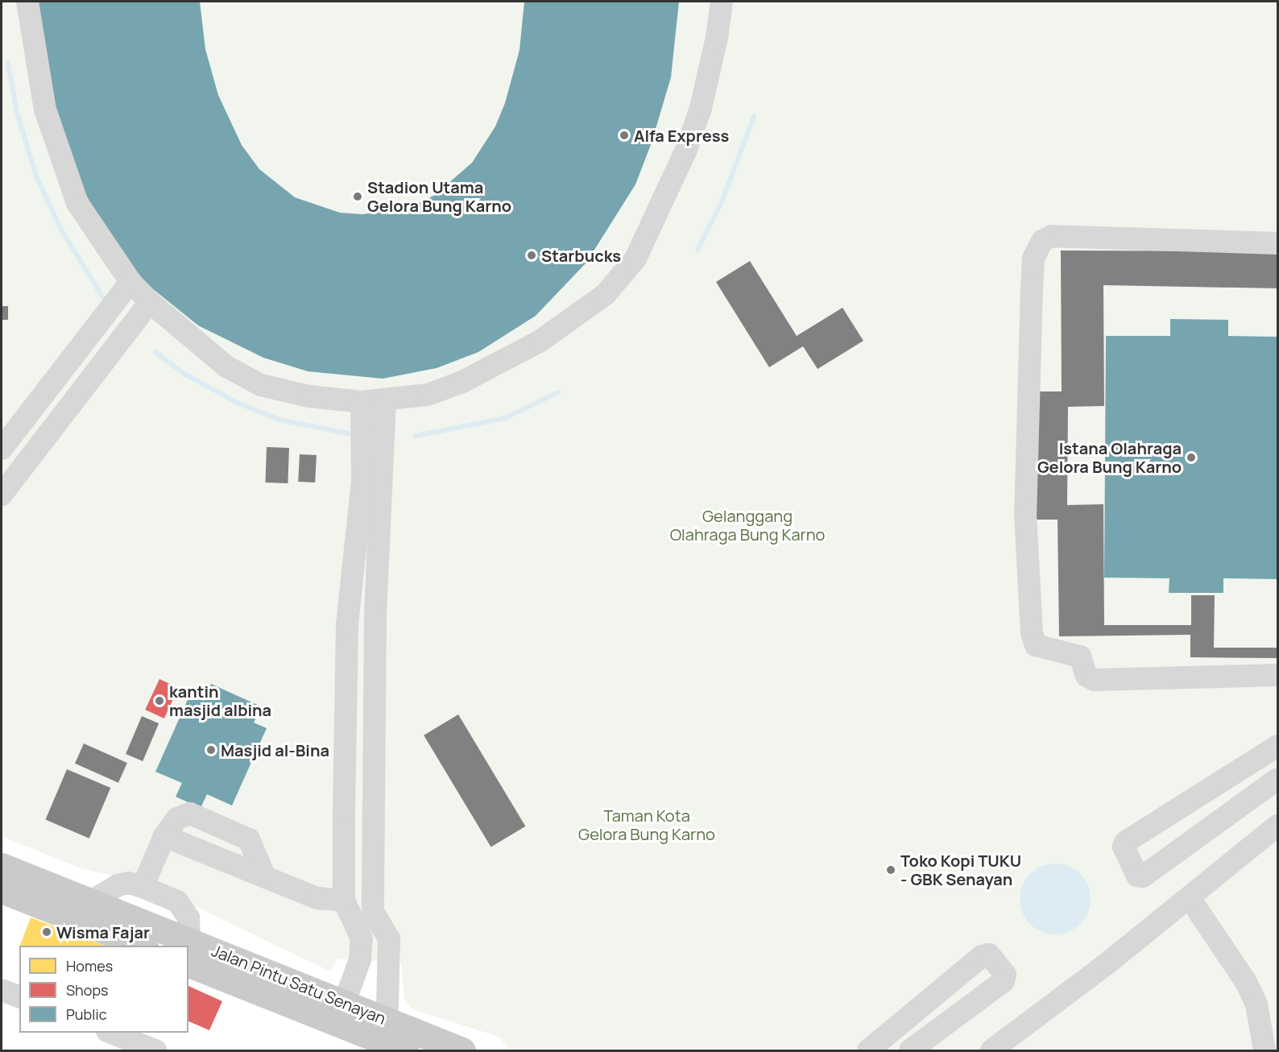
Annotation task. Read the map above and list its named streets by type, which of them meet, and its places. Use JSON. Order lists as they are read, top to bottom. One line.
{"streets":{"main road":["Jalan Pintu Satu Senayan"]},"parks":["Gelanggang Olahraga Bung Karno","Taman Kota Gelora Bung Karno"],"places":["Alfa Express","Stadion Utama Gelora Bung Karno","Starbucks","Istana Olahraga Gelora Bung Karno","kantin masjid albina","Masjid al-Bina","Toko Kopi TUKU - GBK Senayan","Wisma Fajar"],"legend":["Homes","Shops","Public"]}
